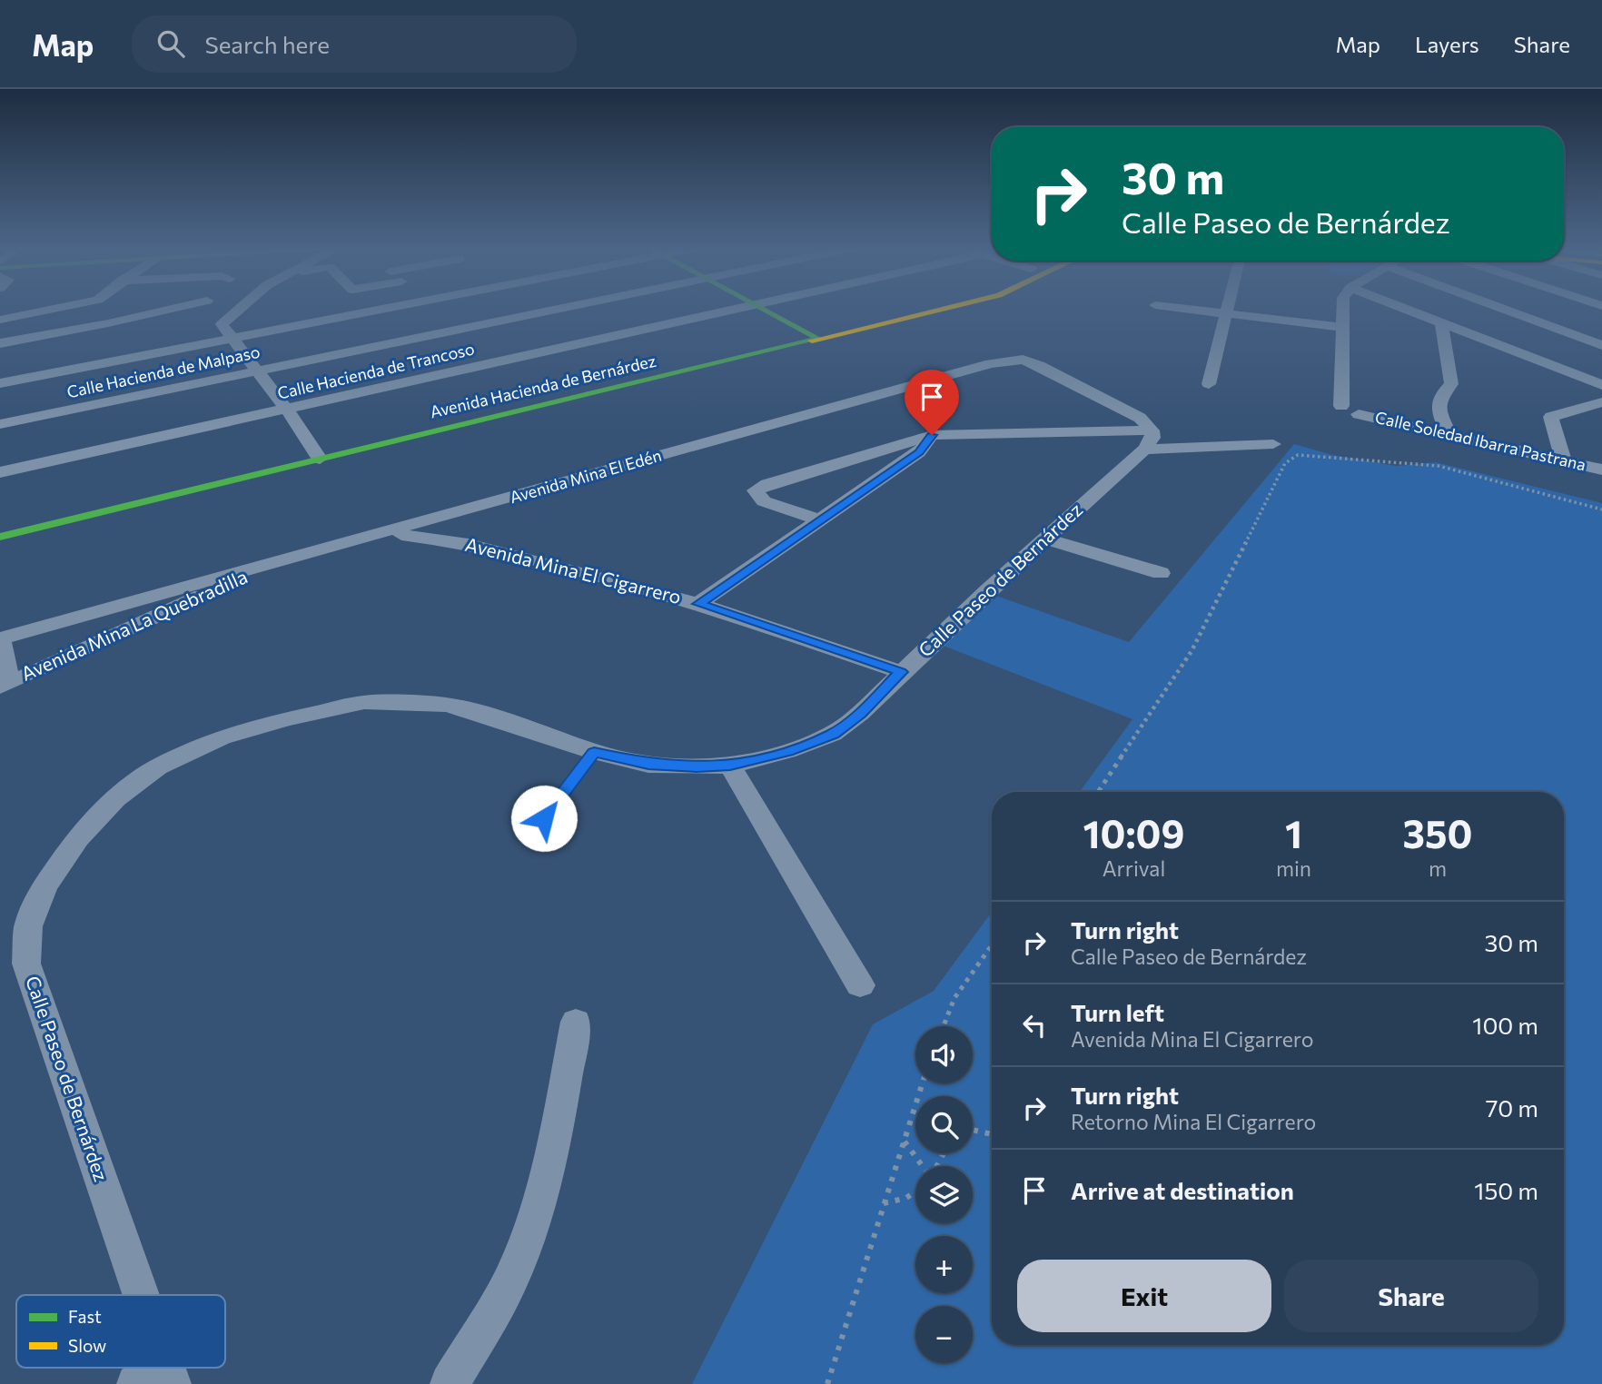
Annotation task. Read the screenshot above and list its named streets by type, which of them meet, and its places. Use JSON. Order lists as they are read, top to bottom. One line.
{"streets":{"street":["Calle Hacienda de Trancoso","Calle Hacienda de Malpaso","Avenida Hacienda de Bernárdez","Calle Soledad Ibarra Pastrana","Avenida Mina El Edén","Avenida Mina El Cigarrero","Calle Paseo de Bernárdez","Avenida Mina La Quebradilla"]},"crossings":[["Avenida Mina El Edén","Avenida Mina El Cigarrero"],["Avenida Mina El Edén","Calle Paseo de Bernárdez"],["Avenida Mina El Edén","Avenida Mina La Quebradilla"],["Avenida Mina El Cigarrero","Calle Paseo de Bernárdez"]],"legend":["Fast","Slow"],"page":{"header":"Map","search":"Search here","nav":["Map","Layers","Share"],"turn":["30 m","Calle Paseo de Bernárdez"],"eta":["10:09","Arrival","1","min","350","m"],"list":[{"name":"Turn right","note":"Calle Paseo de Bernárdez","value":"30 m"},{"name":"Turn left","note":"Avenida Mina El Cigarrero","value":"100 m"},{"name":"Turn right","note":"Retorno Mina El Cigarrero","value":"70 m"},{"name":"Arrive at destination","value":"150 m"}],"map_buttons":["+","−"],"buttons":["Exit","Share"]}}
